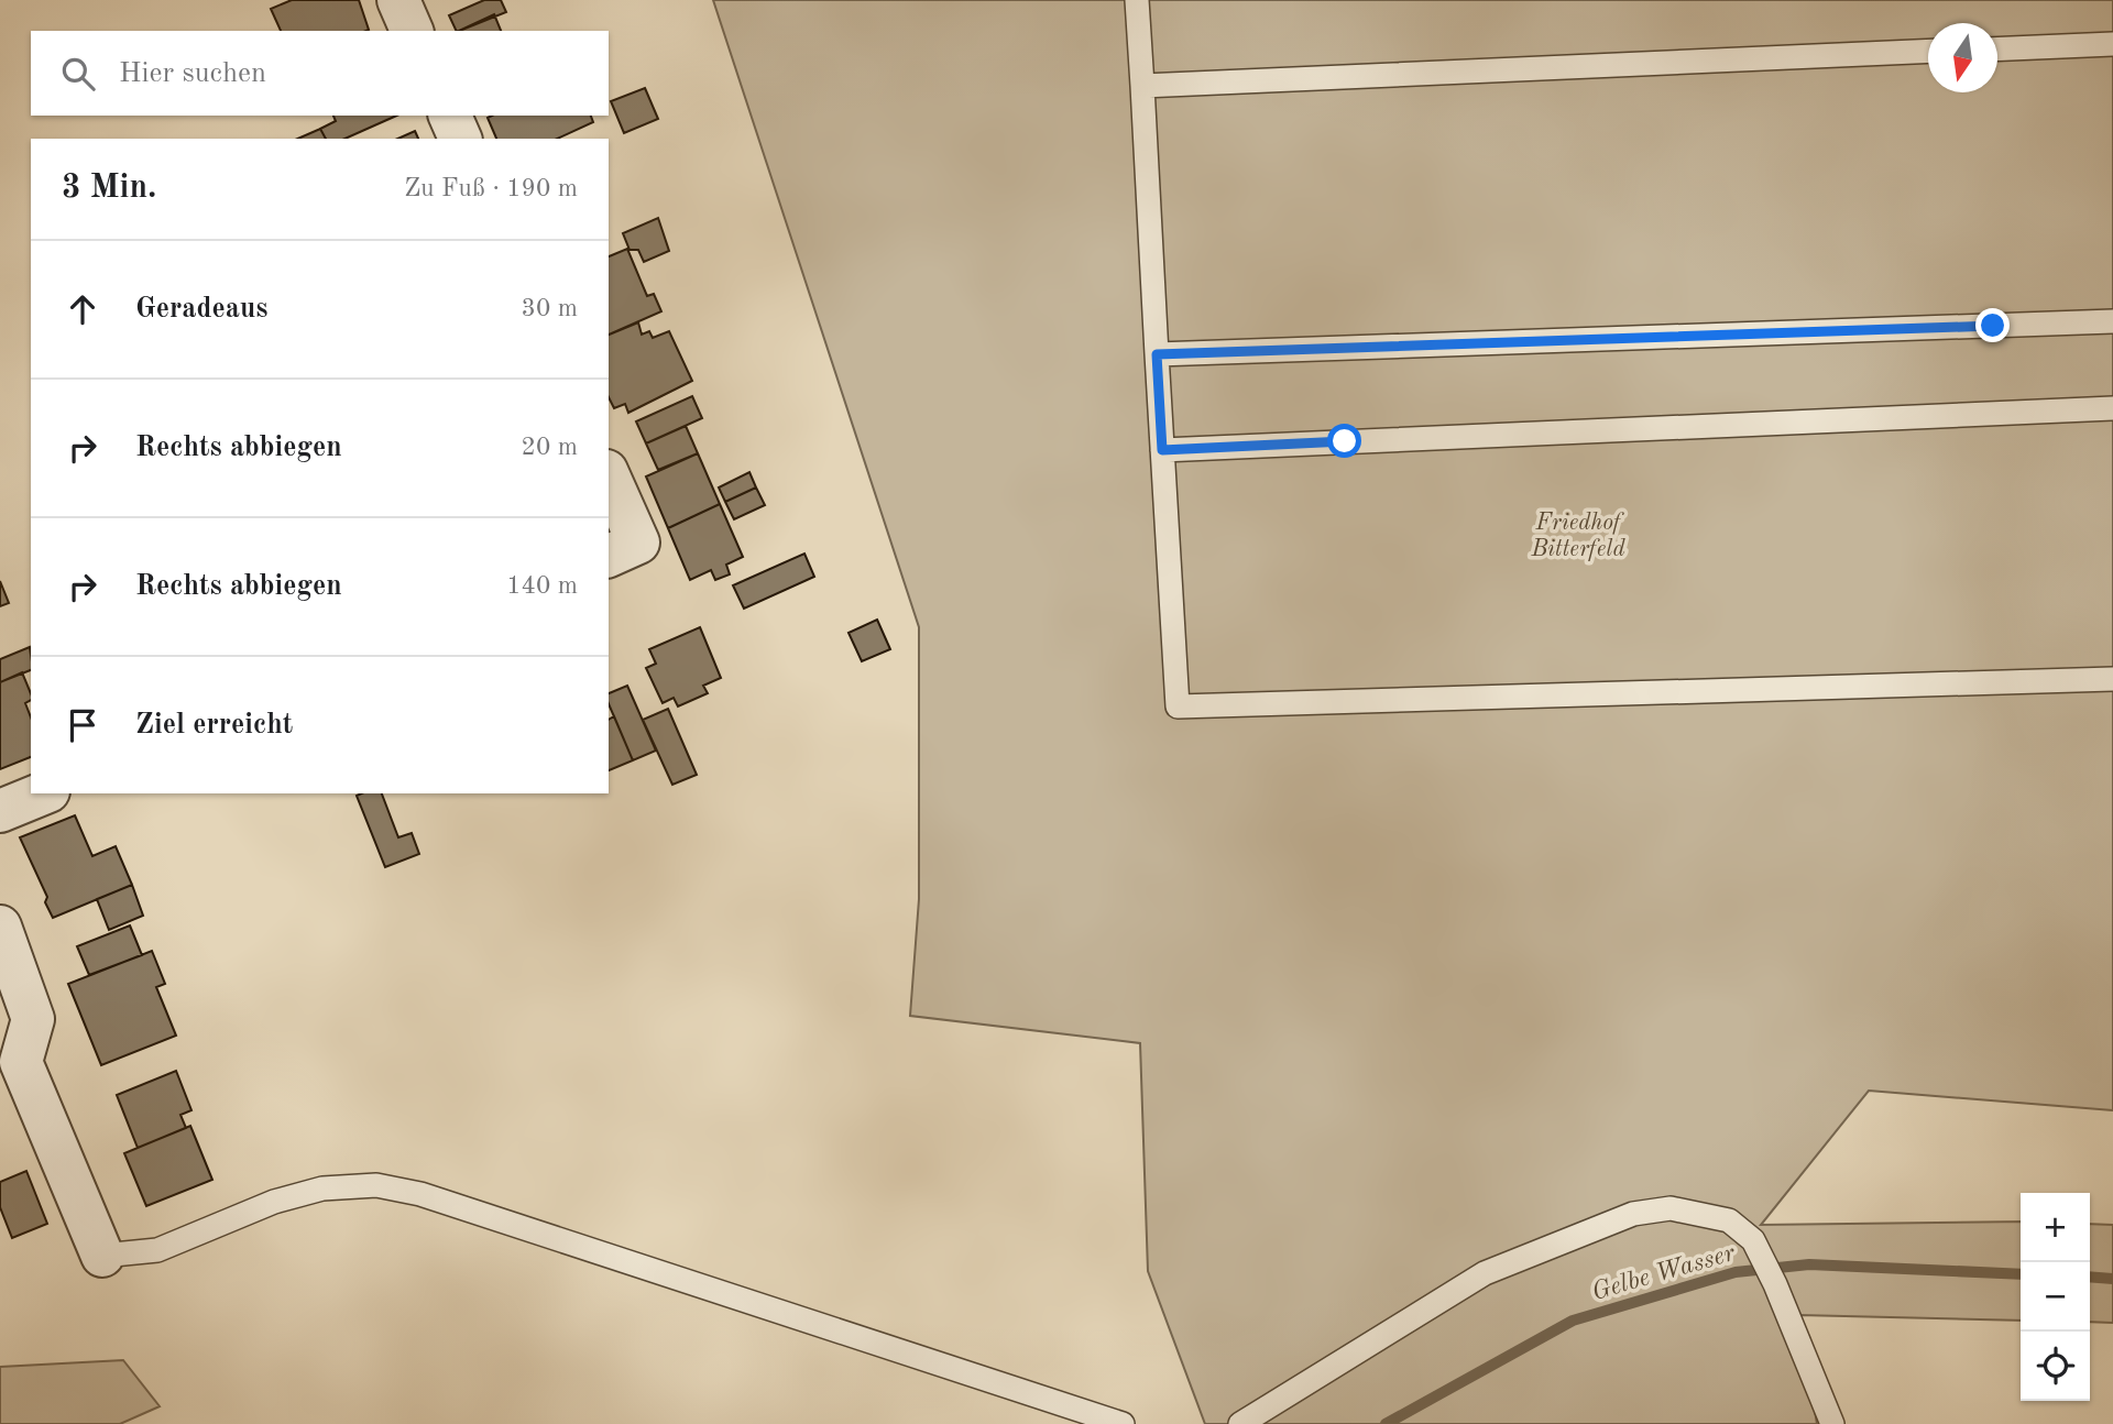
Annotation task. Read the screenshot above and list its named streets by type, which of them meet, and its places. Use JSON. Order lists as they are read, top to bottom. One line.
{"water":["Gelbe Wasser"],"parks":["Friedhof Bitterfeld"],"north":"bottom","page":{"search":"Hier suchen","heading":["3 Min.","Zu Fuß · 190 m"],"list":[["Geradeaus","30 m"],["Rechts abbiegen","20 m"],["Rechts abbiegen","140 m"],"Ziel erreicht"],"map_buttons":["+","−"]}}
